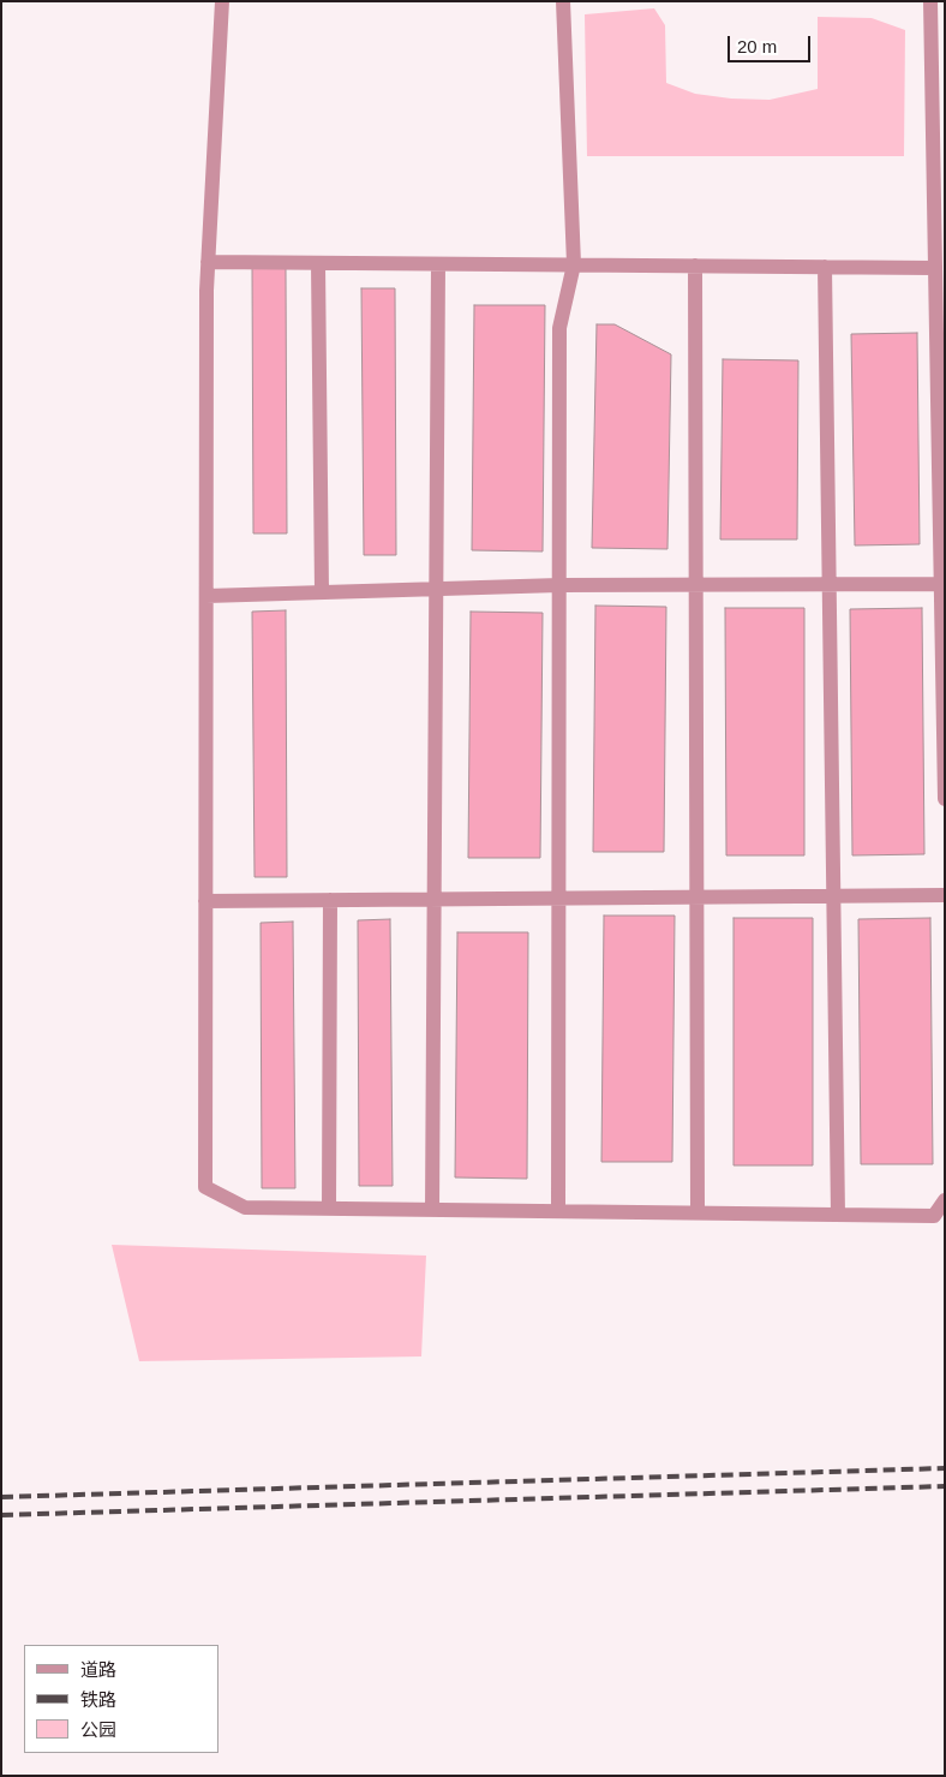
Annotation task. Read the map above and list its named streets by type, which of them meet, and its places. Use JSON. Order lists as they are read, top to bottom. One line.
{"legend":["道路","铁路","公园"],"scale_bar":"20 m"}
